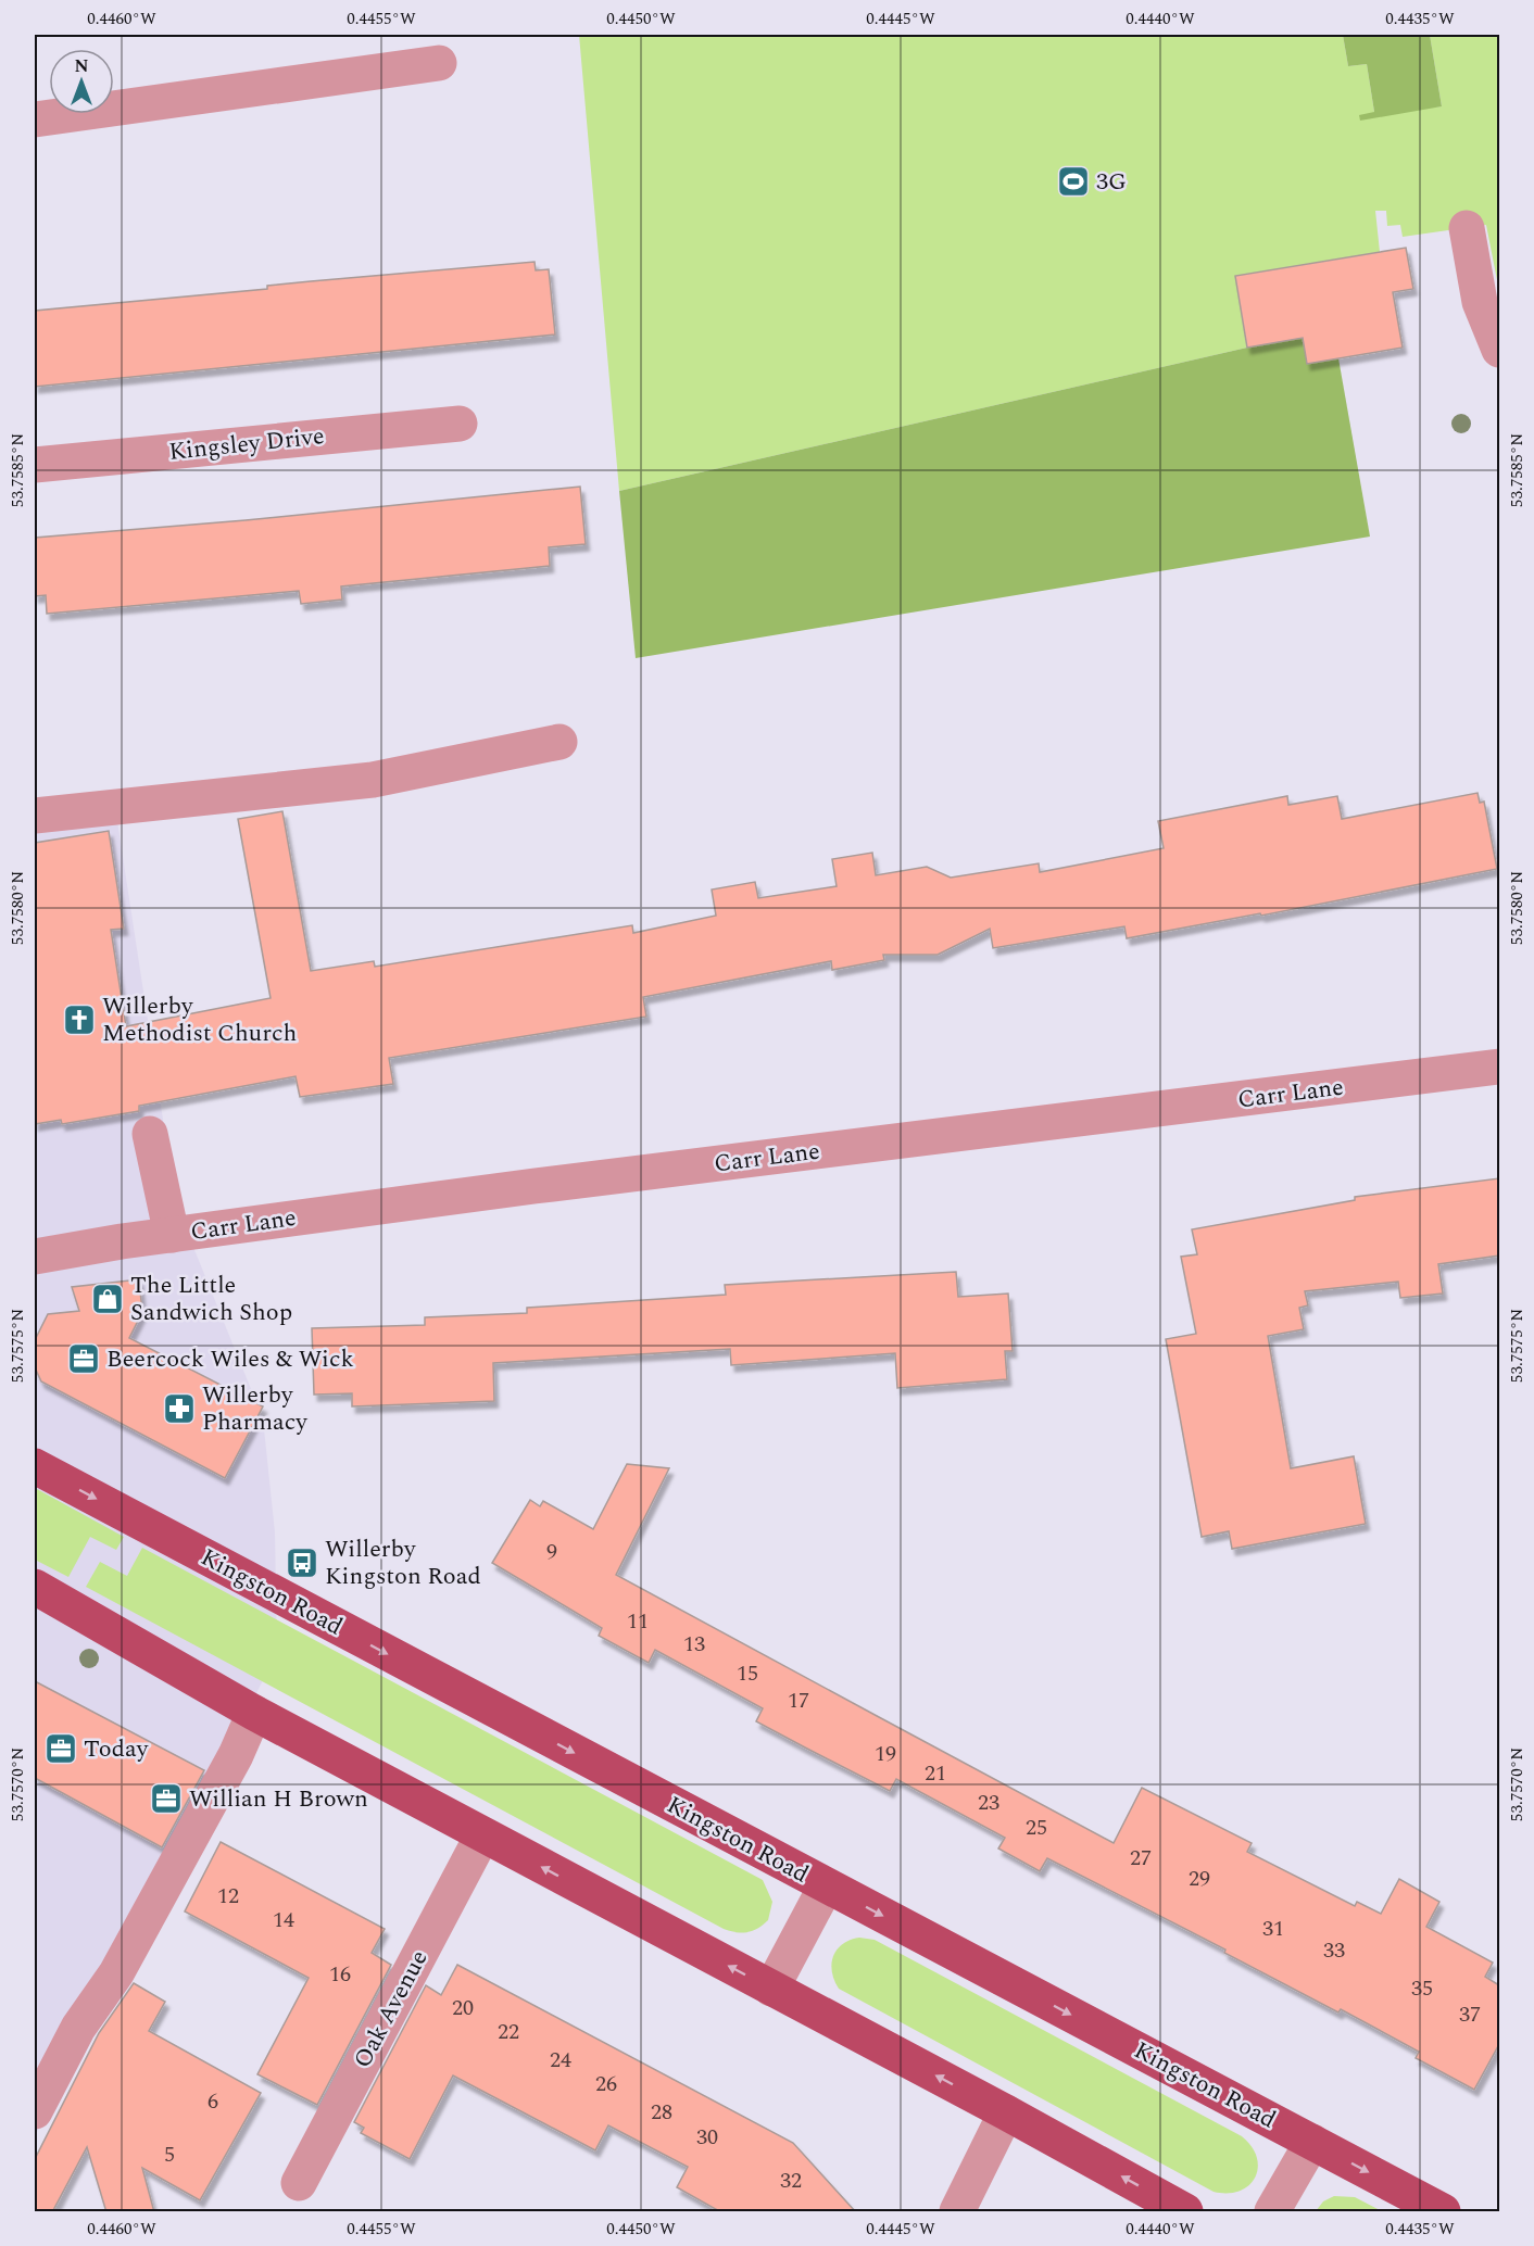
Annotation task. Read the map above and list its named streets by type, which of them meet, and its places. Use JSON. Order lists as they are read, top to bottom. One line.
{"streets":{"main road":["Kingston Road"],"street":["Kingsley Drive","Carr Lane","Oak Avenue"]},"places":{"sports":["3G"],"church":["Willerby Methodist Church"],"shop":["The Little Sandwich Shop"],"office":["Beercock Wiles & Wick","Today","Willian H Brown"],"pharmacy":["Willerby Pharmacy"],"bus stop":["Willerby Kingston Road"]},"house_numbers":["9","11","13","15","17","19","21","23","25","27","29","12","14","31","33","16","35","20","37","22","24","26","6","28","30","5","32"],"north":"top","coordinates":["0.4460°W","0.4455°W","0.4450°W","0.4445°W","0.4440°W","0.4435°W","53.7585°N","53.7580°N","53.7575°N","53.7570°N"]}
